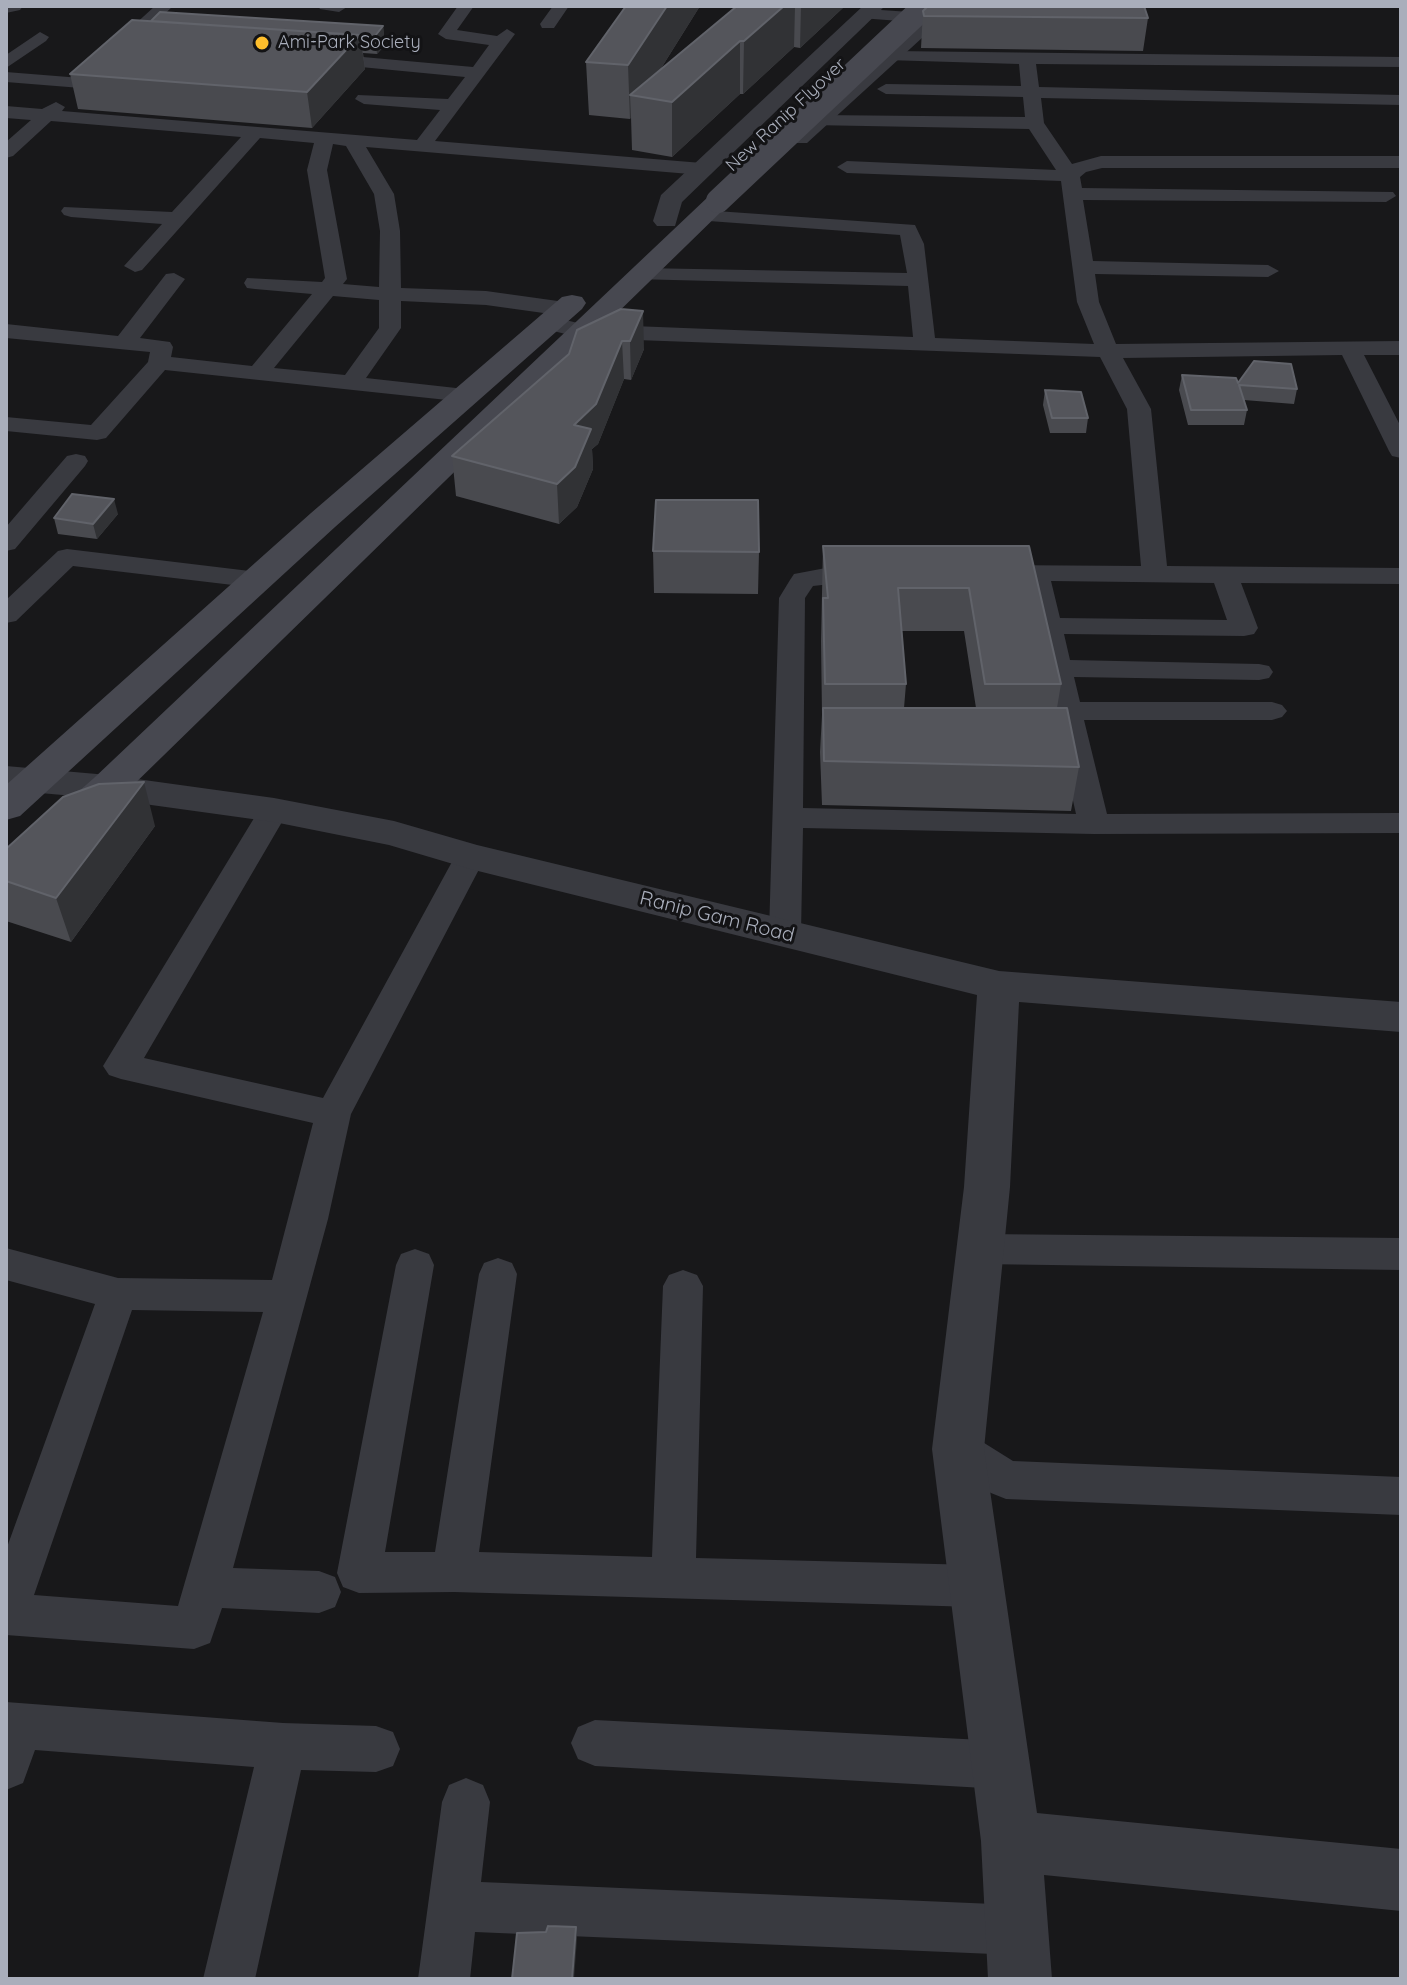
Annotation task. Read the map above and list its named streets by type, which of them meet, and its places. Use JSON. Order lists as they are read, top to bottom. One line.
{"streets":{"main road":["New Ranip Flyover"],"street":["Ranip Gam Road"]},"places":["Ami-Park Society"]}
